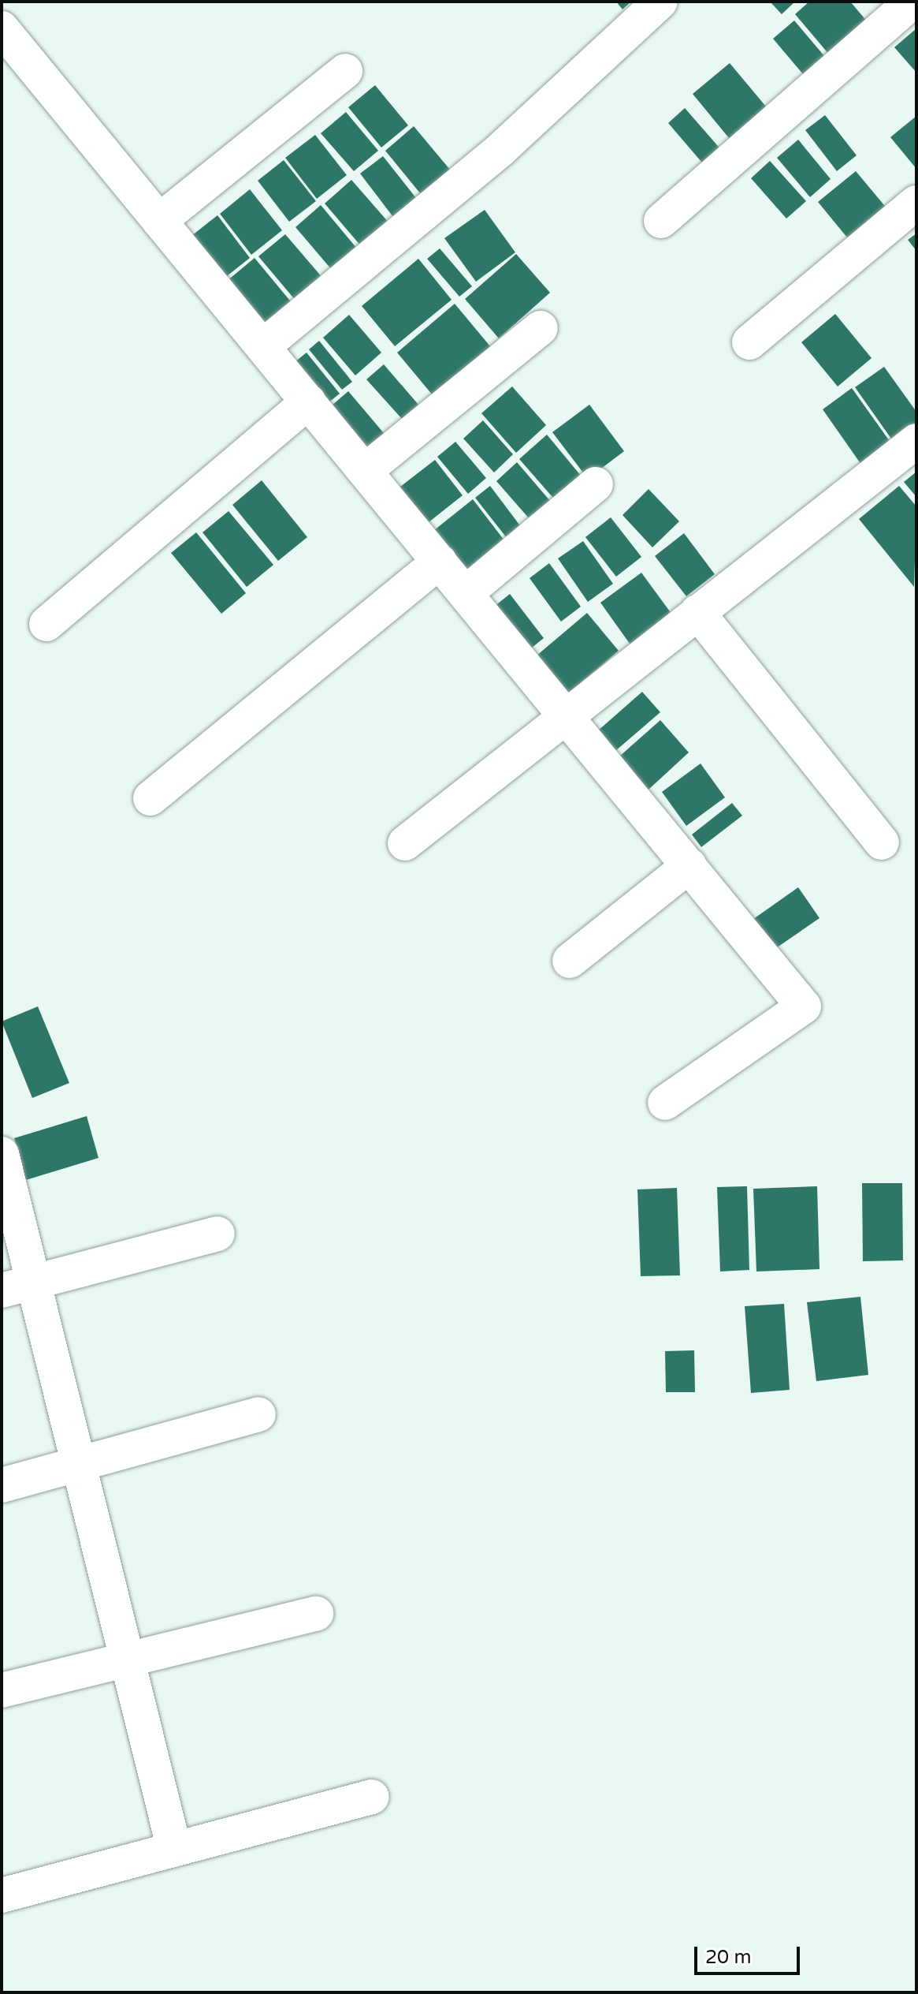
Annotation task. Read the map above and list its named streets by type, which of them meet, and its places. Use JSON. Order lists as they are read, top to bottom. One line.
{"scale_bar":"20 m"}
